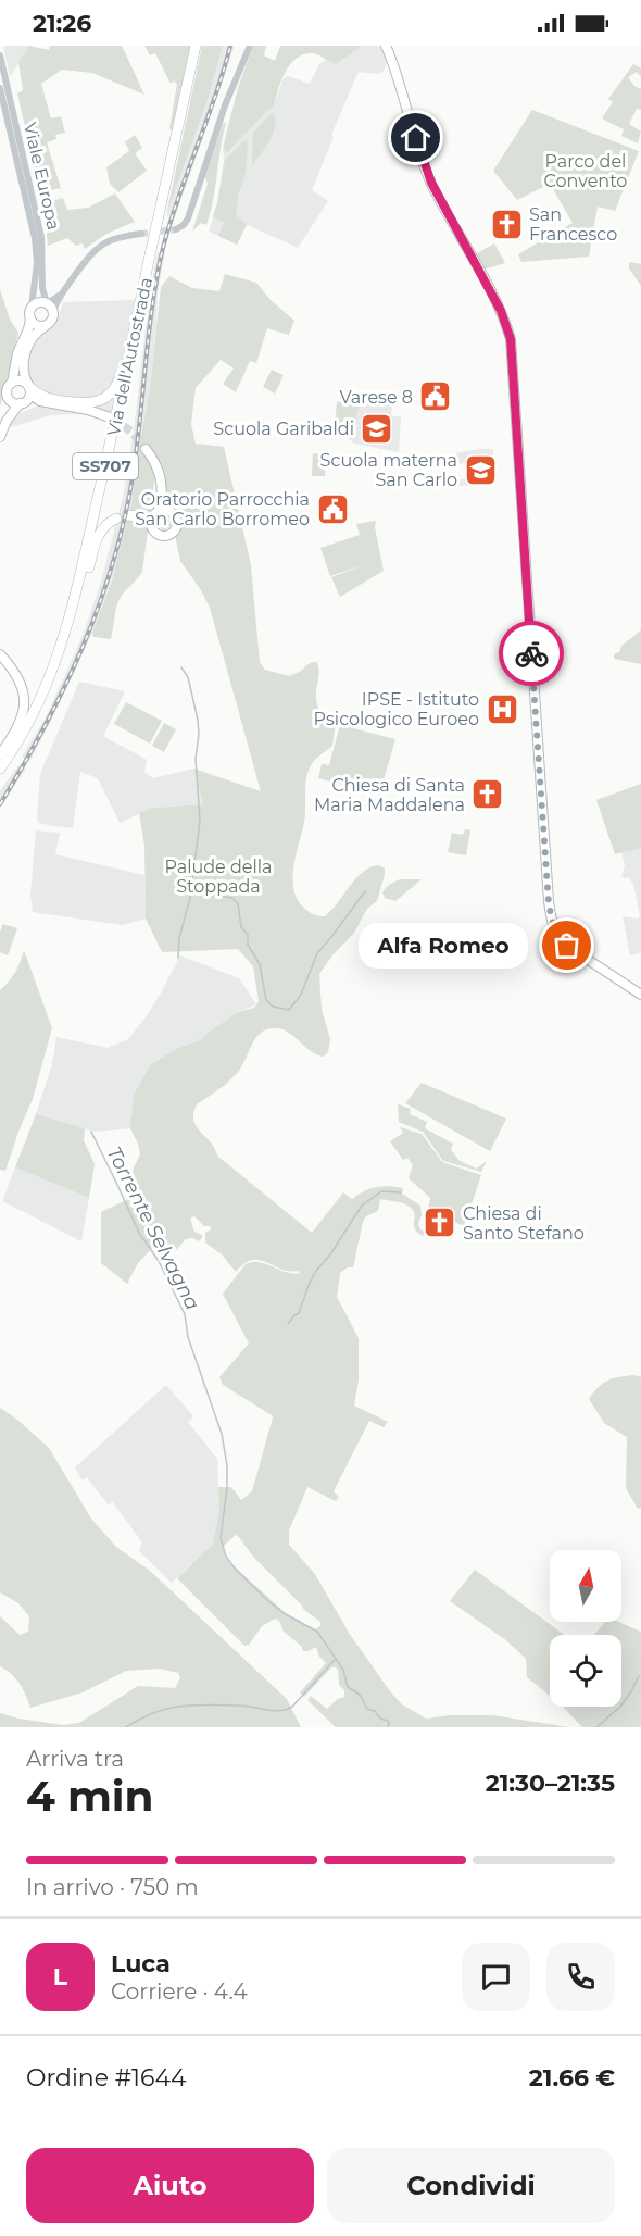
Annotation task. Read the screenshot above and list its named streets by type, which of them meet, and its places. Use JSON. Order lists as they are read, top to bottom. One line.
{"streets":{"highway":["Via dell'Autostrada","SS707"],"street":["Viale Europa"]},"water":["Torrente Selvagna"],"parks":["Parco del Convento","Palude della Stoppada"],"places":{"church":["San Francesco","Chiesa di Santa Maria Maddalena","Chiesa di Santo Stefano"],"public building":["Varese 8","Oratorio Parrocchia San Carlo Borromeo"],"school or university":["Scuola Garibaldi","Scuola materna San Carlo"],"hospital":["IPSE - Istituto Psicologico Euroeo"],"other":["Alfa Romeo"]},"north":"top","page":{"status":"21:26","bubble":"Alfa Romeo","heading":["4 min","Arriva tra","21:30–21:35"],"panel":["Luca","Corriere · 4.4","Ordine #1644","21.66 €"],"bar":"In arrivo · 750 m","round":"L","buttons":["Aiuto","Condividi"]}}
